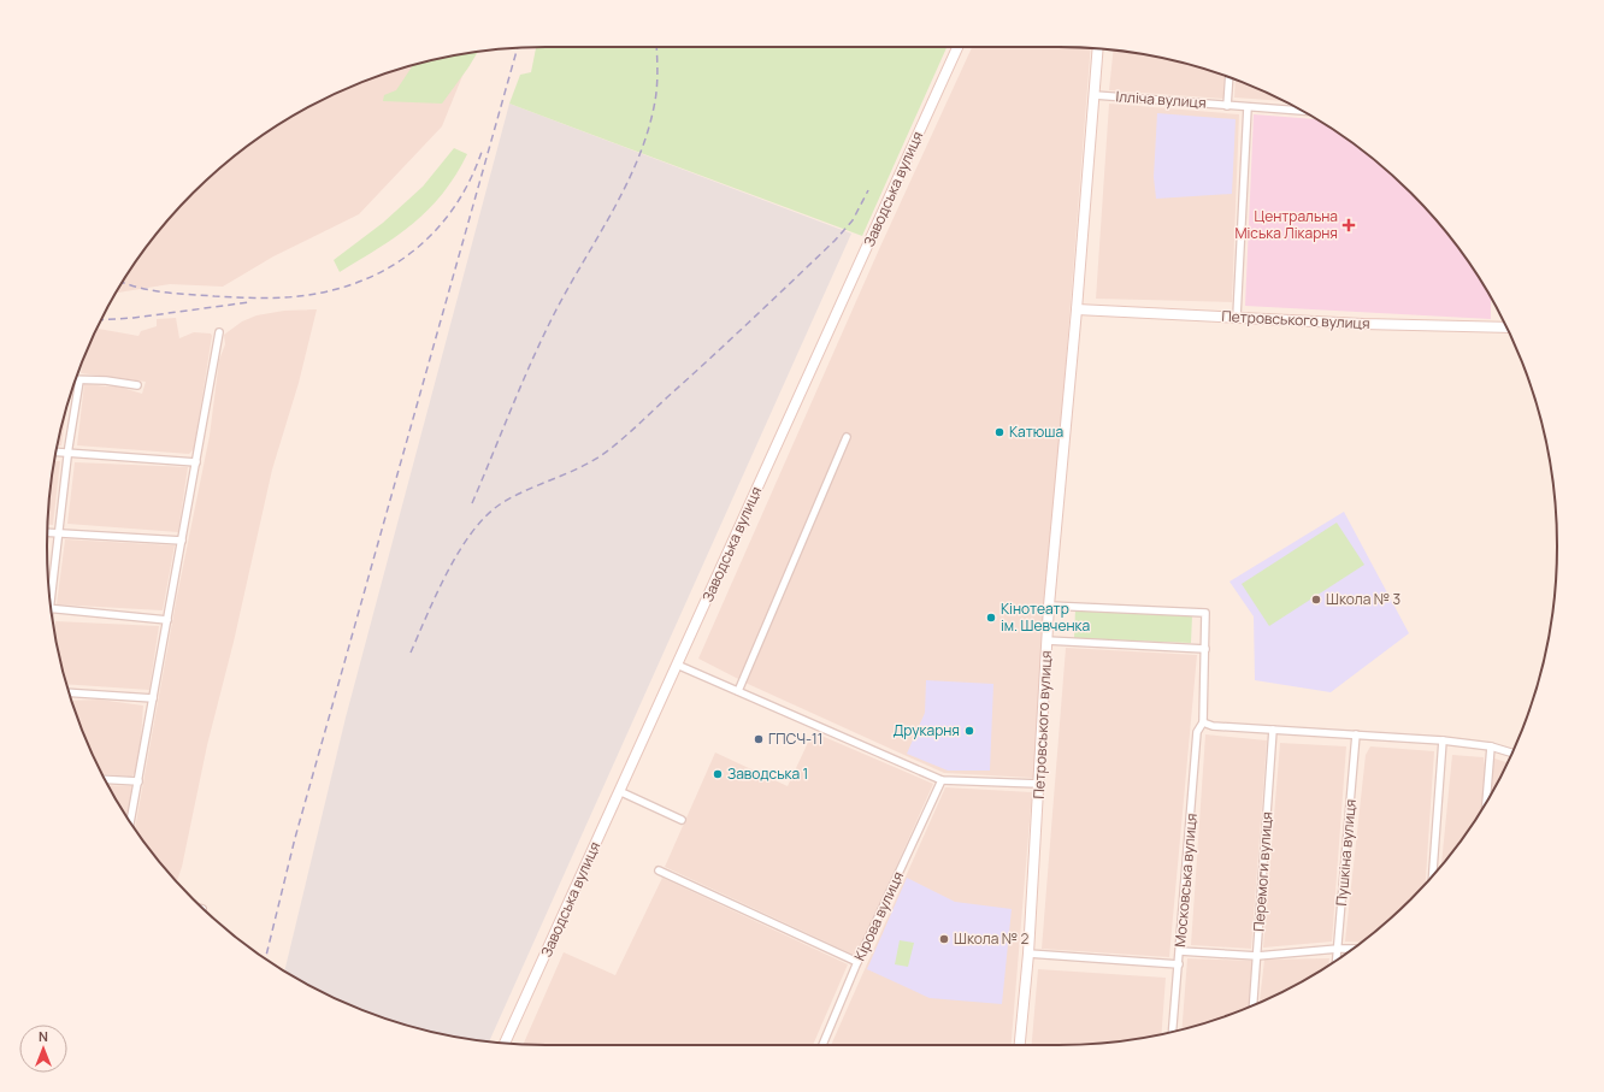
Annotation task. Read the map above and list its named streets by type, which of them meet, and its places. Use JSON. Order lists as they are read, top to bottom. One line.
{"streets":{"main road":["Заводська вулиця","Петровського вулиця"],"street":["Ілліча вулиця","Пушкіна вулиця","Перемоги вулиця","Московська вулиця","Кірова вулиця"]},"crossings":[["Ілліча вулиця","Петровського вулиця"],["Петровського вулиця","Московська вулиця"]],"places":{"health":["Центральна Міська Лікарня"],"other":["Катюша","Школа № 3","Кінотеатр ім. Шевченка","Друкарня","ГПСЧ-11","Заводська 1","Школа № 2"]},"north":"top"}
